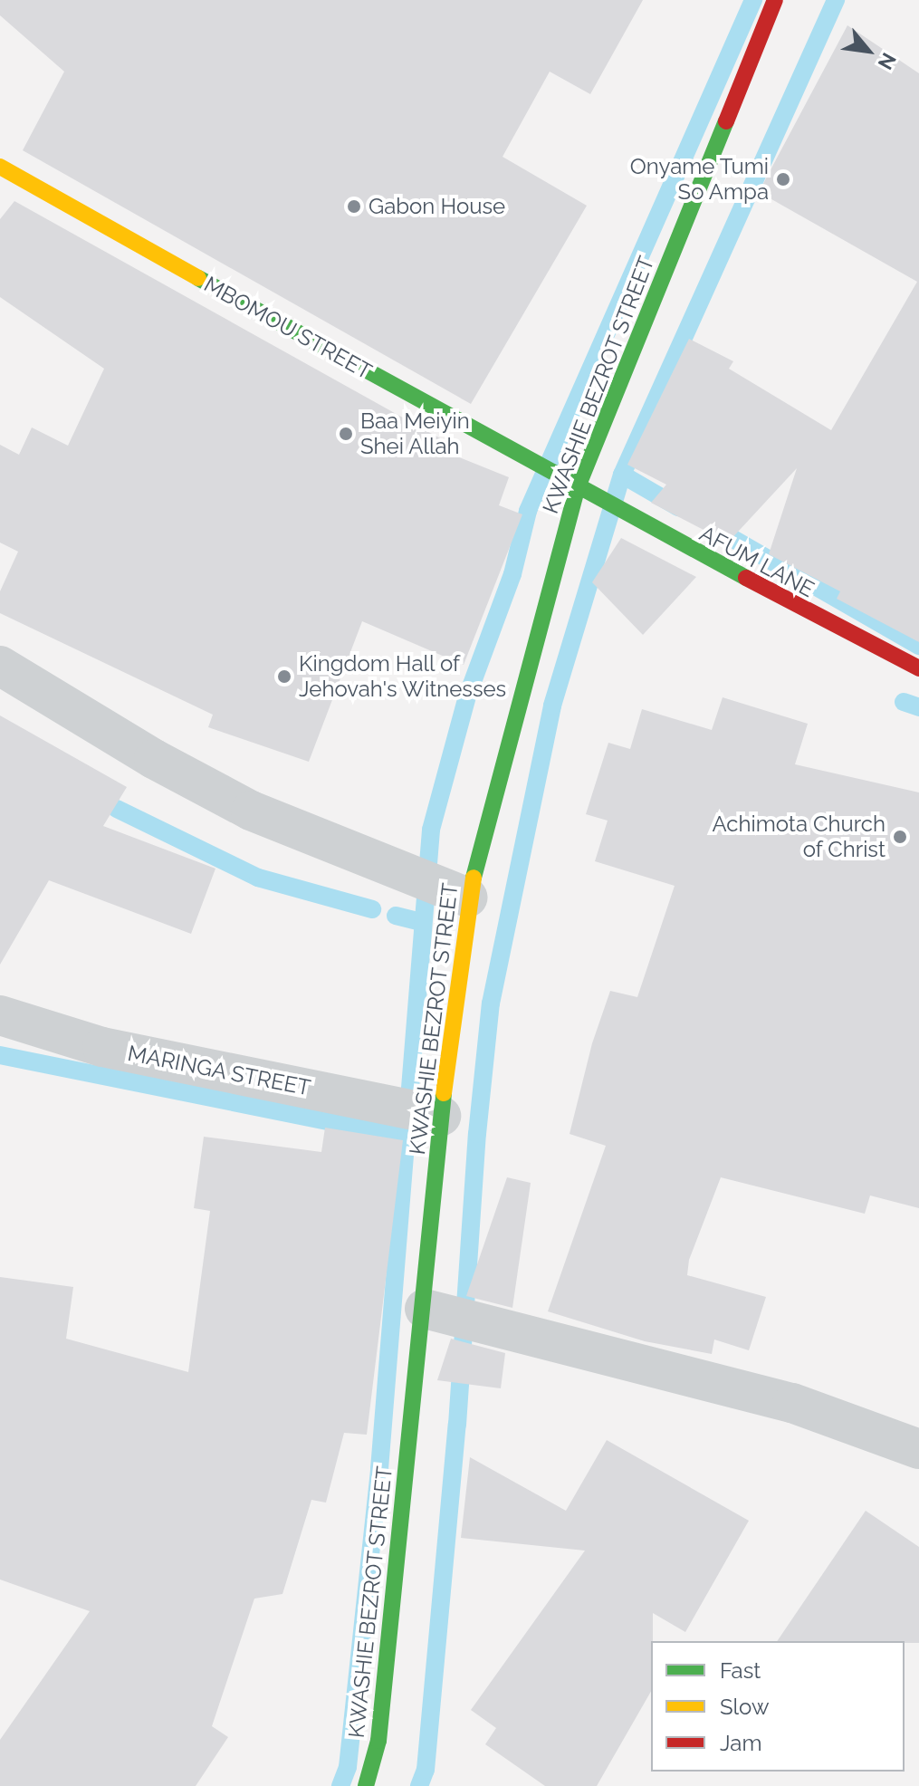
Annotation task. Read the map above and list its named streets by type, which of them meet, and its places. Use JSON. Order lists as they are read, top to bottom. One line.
{"streets":{"street":["MBOMOU STREET","KWASHIE BEZROT STREET","AFUM LANE","MARINGA STREET"]},"crossings":[["MBOMOU STREET","KWASHIE BEZROT STREET"],["MBOMOU STREET","AFUM LANE"],["KWASHIE BEZROT STREET","AFUM LANE"],["KWASHIE BEZROT STREET","MARINGA STREET"]],"places":["Onyame Tumi So Ampa","Gabon House","Baa Meiyin Shei Allah","Kingdom Hall of Jehovah's Witnesses","Achimota Church of Christ"],"legend":["Fast","Slow","Jam"],"north":"bottom right"}
